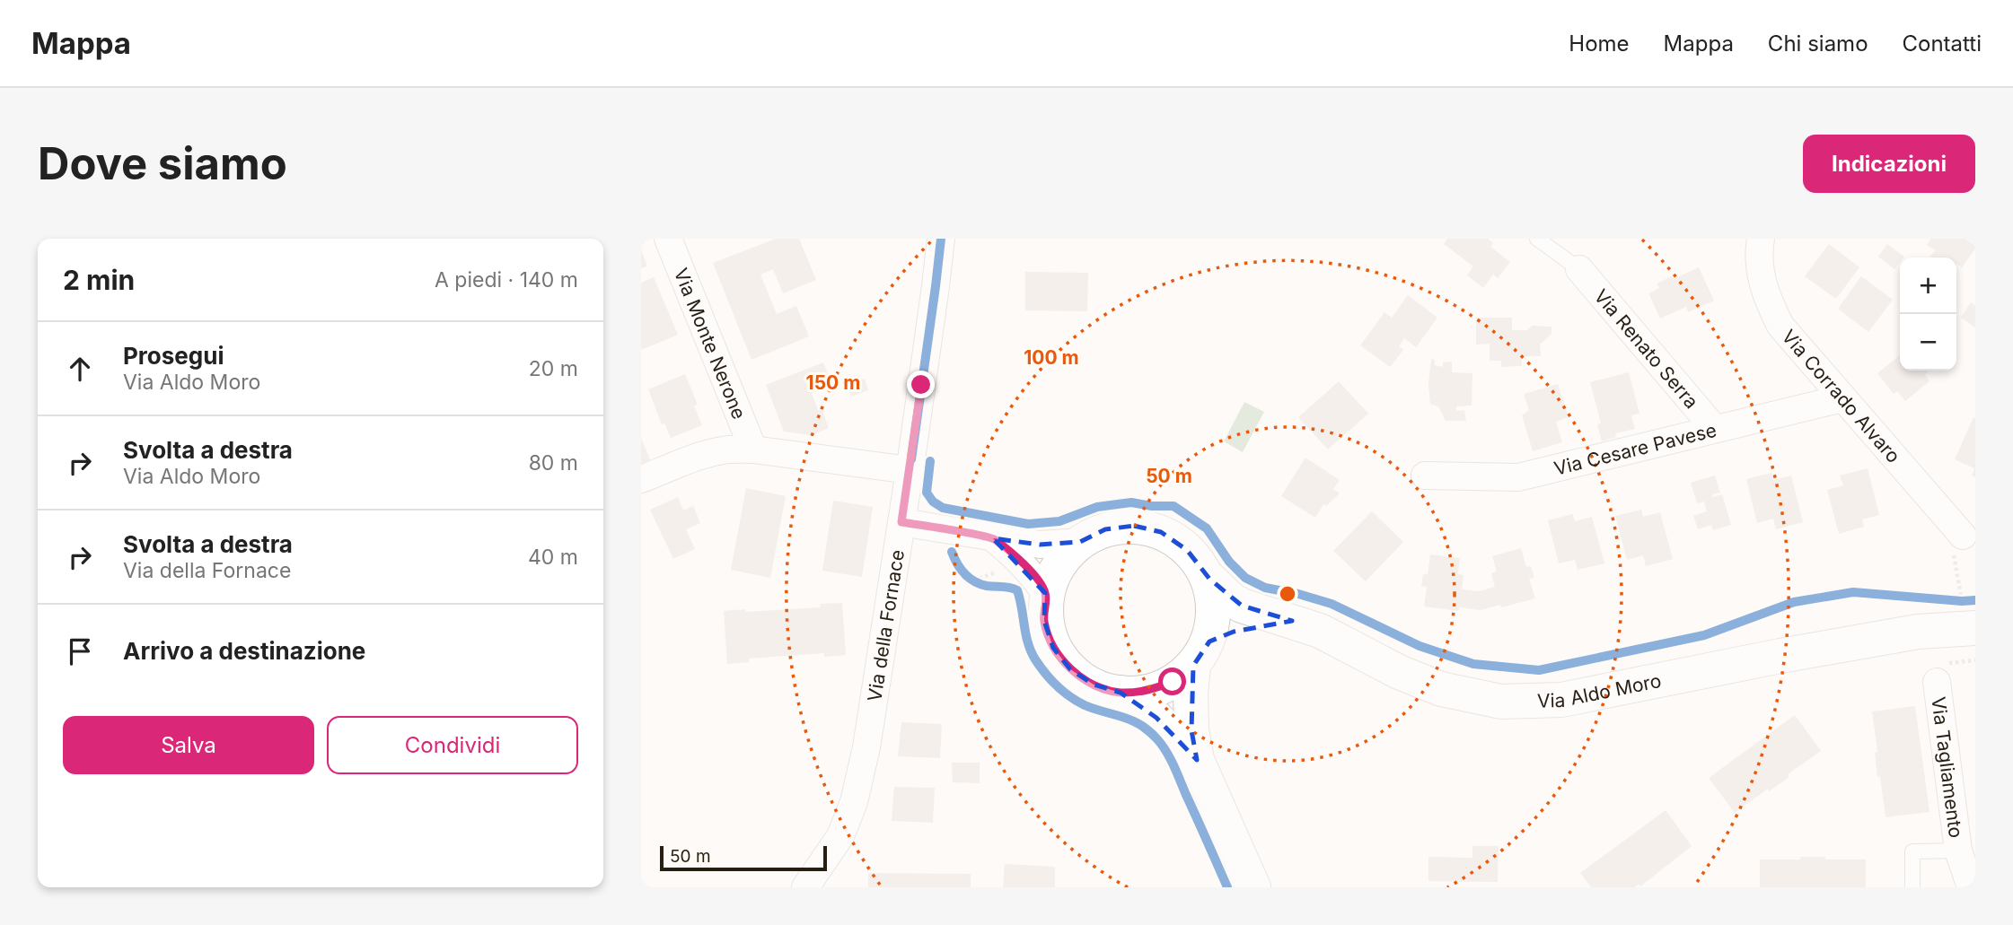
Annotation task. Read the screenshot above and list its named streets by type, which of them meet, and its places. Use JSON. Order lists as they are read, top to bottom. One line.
{"streets":{"main road":["Via Aldo Moro"],"street":["Via Monte Nerone","Via Renato Serra","Via Corrado Alvaro","Via Cesare Pavese","Via della Fornace","Via Tagliamento"]},"crossings":[["Via Monte Nerone","Via della Fornace"],["Via Renato Serra","Via Cesare Pavese"],["Via Corrado Alvaro","Via Cesare Pavese"],["Via della Fornace","Via Aldo Moro"]],"scale_bar":"50 m","page":{"header":"Mappa","nav":["Home","Mappa","Chi siamo","Contatti"],"buttons":["Indicazioni",["Salva","Condividi"]],"title":"Dove siamo","heading":["2 min","A piedi · 140 m"],"map_buttons":["+","−"],"list":[["Prosegui","Via Aldo Moro","20 m"],["Svolta a destra","Via Aldo Moro","80 m"],["Svolta a destra","Via della Fornace","40 m"],"Arrivo a destinazione"],"scale":"50 m"},"rings":["100 m","150 m","50 m"]}
